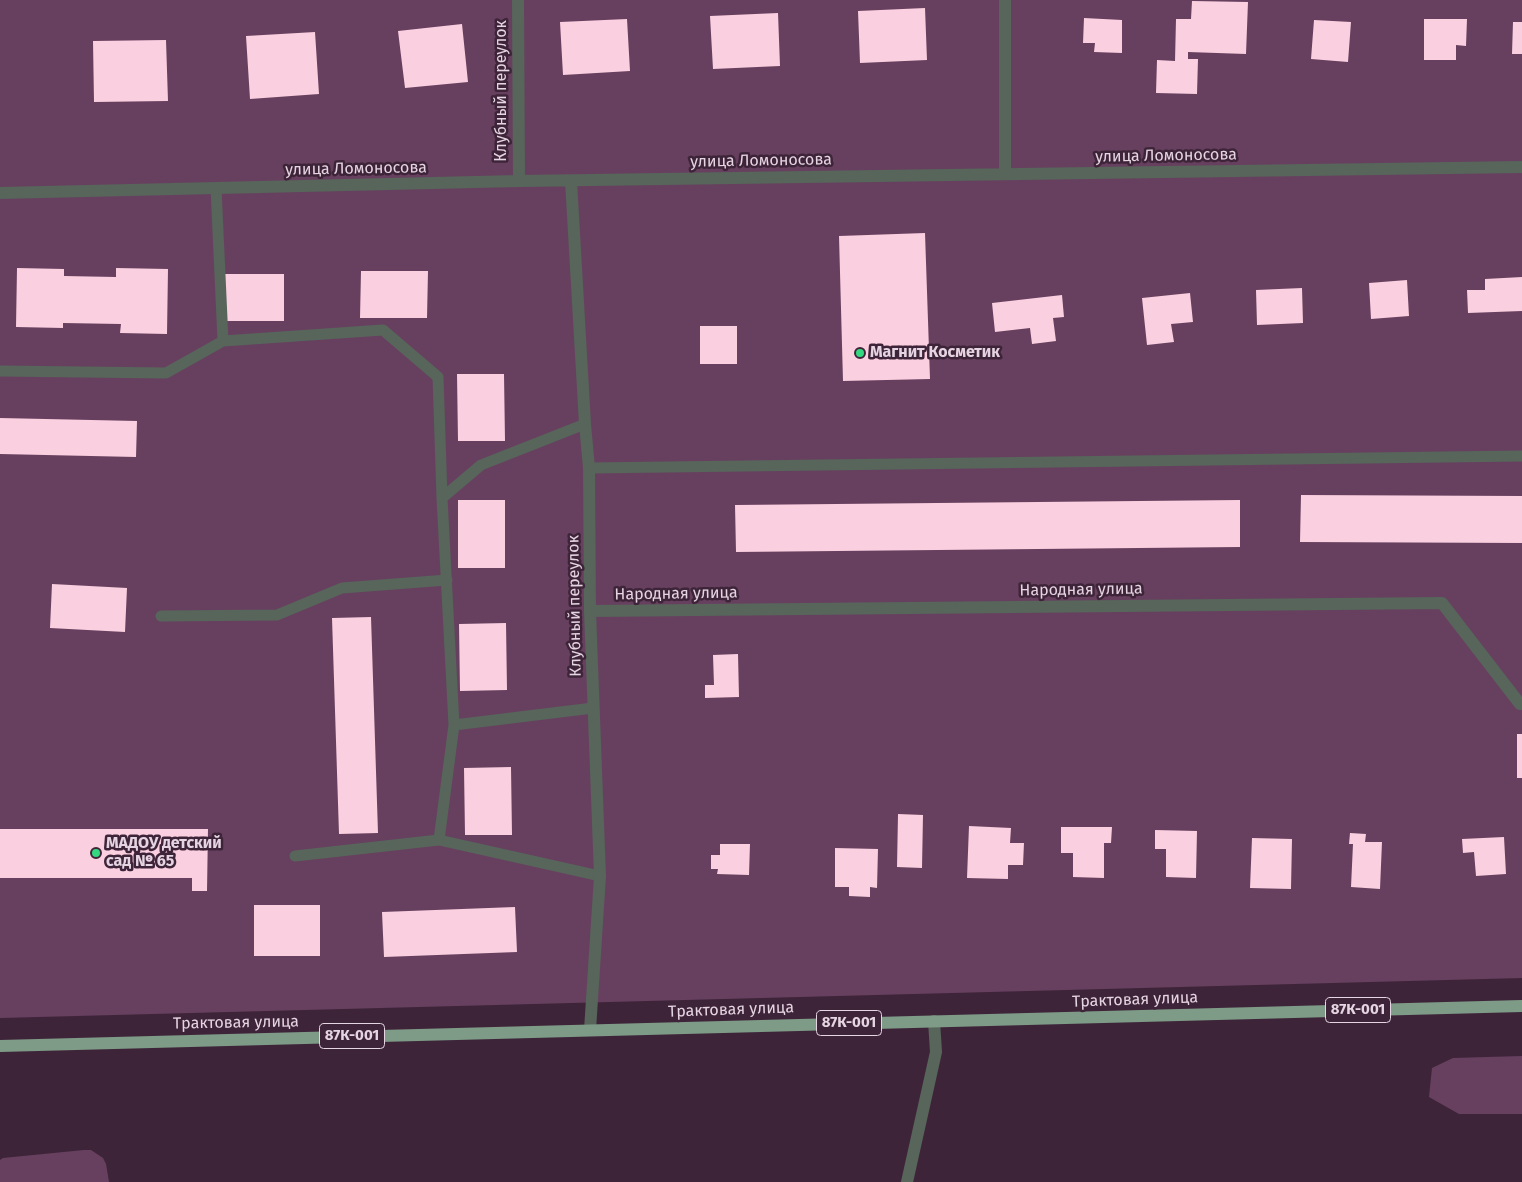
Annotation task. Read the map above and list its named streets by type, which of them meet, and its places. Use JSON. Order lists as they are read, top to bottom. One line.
{"streets":{"main road":["Трактовая улица","87К-001"],"street":["Клубный переулок","улица Ломоносова","Народная улица"]},"crossings":[["Клубный переулок","улица Ломоносова"],["Клубный переулок","Народная улица"],["Клубный переулок","Трактовая улица"]],"places":["Магнит Косметик","МАДОУ детский сад № 65"]}
